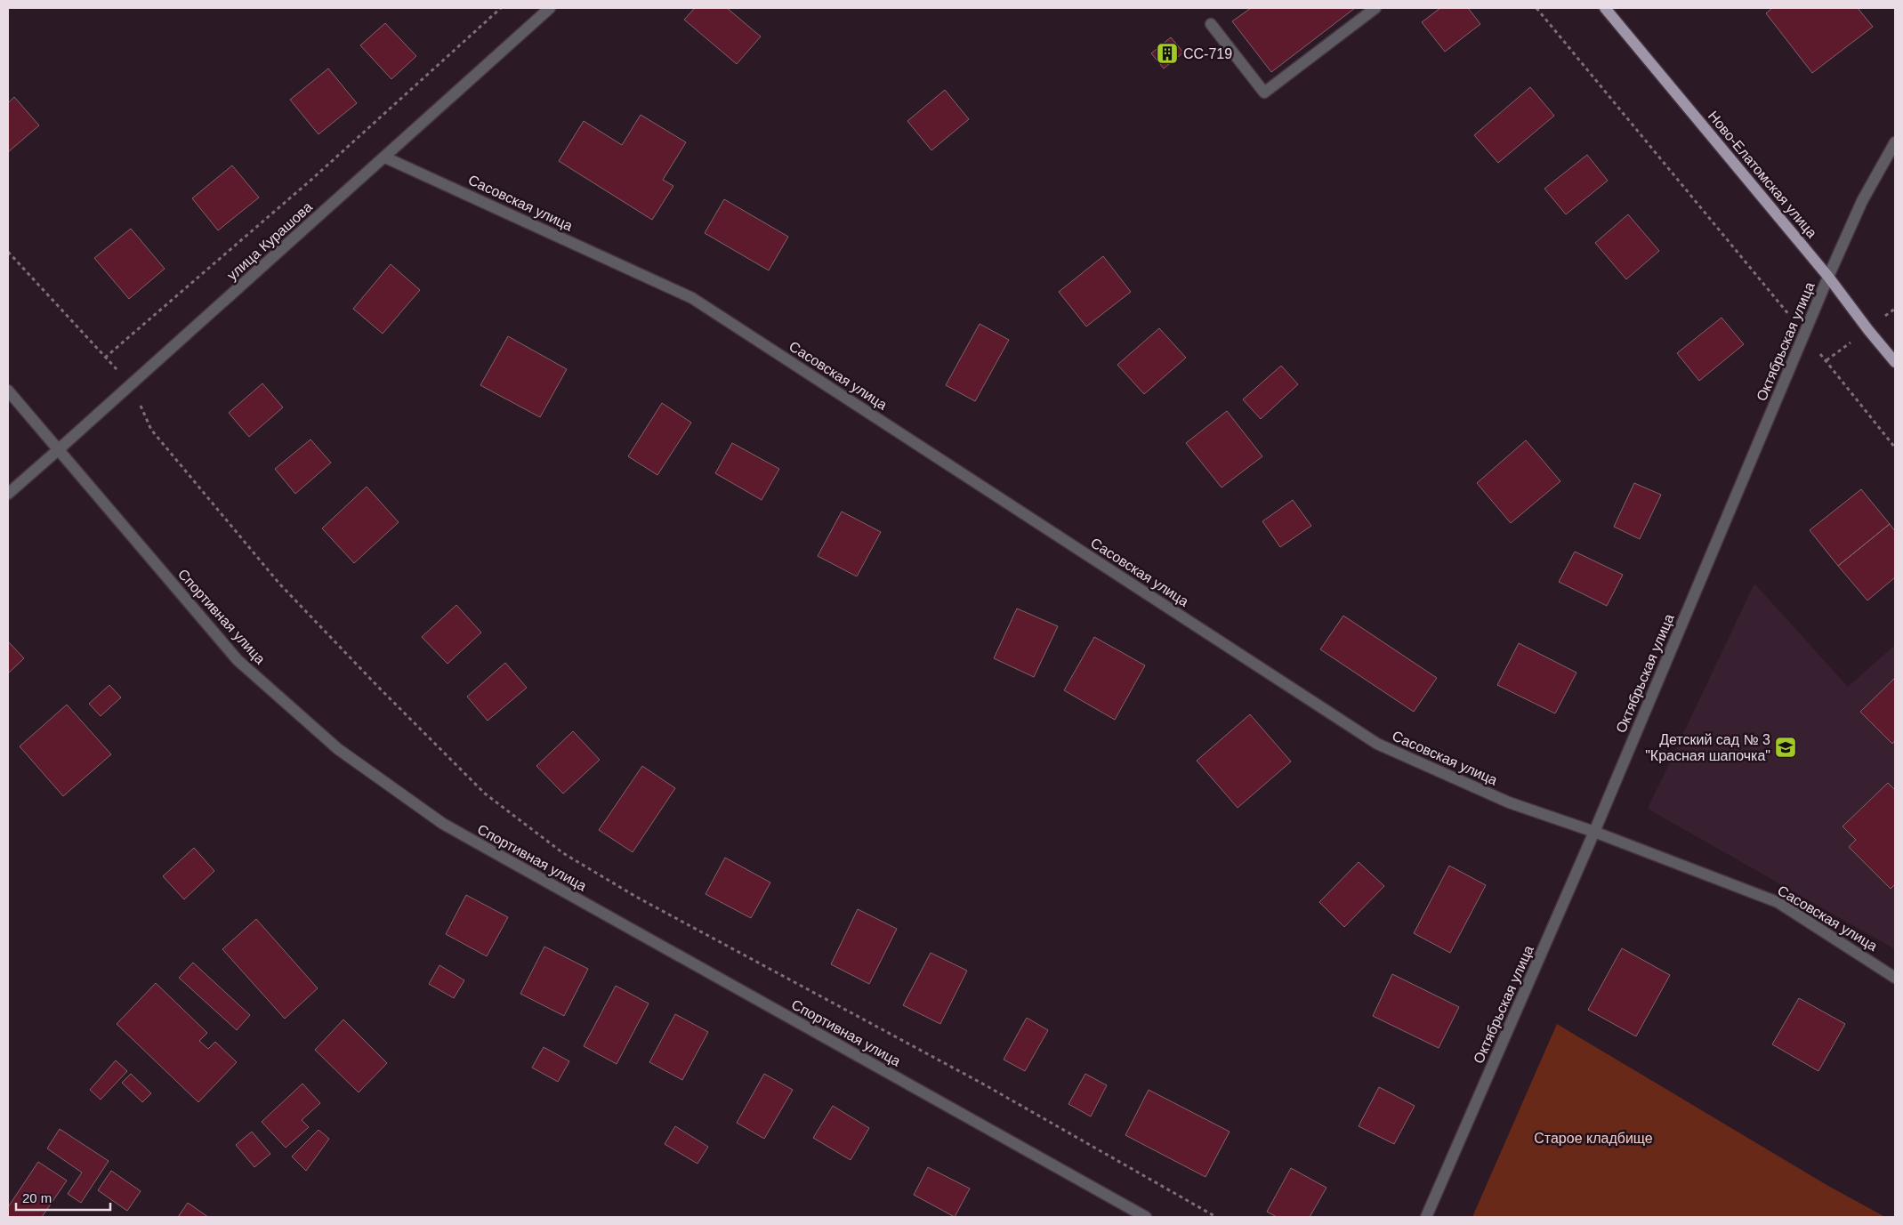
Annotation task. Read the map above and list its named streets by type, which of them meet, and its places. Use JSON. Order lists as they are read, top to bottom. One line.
{"streets":{"main road":["Ново-Елатомская улица"],"street":["Сасовская улица","улица Курашова","Октябрьская улица","Спортивная улица"]},"crossings":[["Ново-Елатомская улица","Октябрьская улица"],["Сасовская улица","улица Курашова"],["Сасовская улица","Октябрьская улица"],["улица Курашова","Спортивная улица"]],"parks":["Старое кладбище"],"places":{"building":["СС-719"],"school or university":["Детский сад № 3 \"Красная шапочка\""]},"scale_bar":"20 m"}
